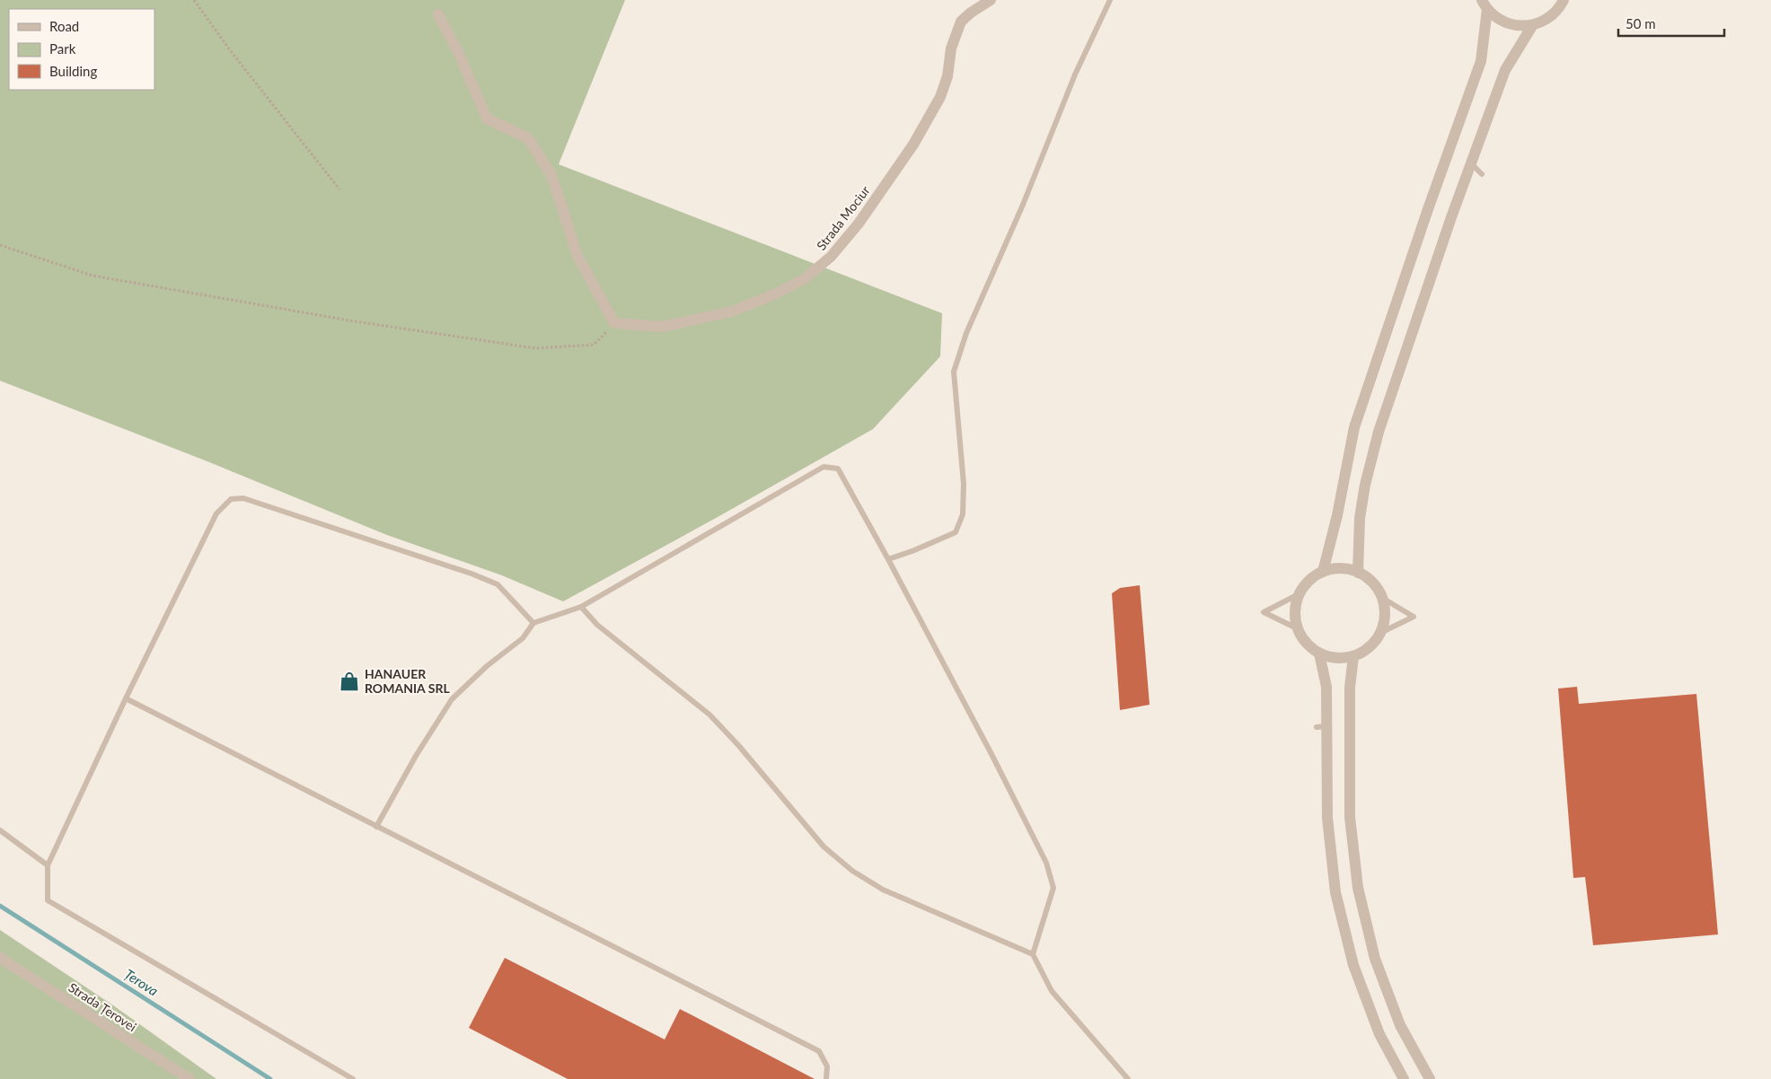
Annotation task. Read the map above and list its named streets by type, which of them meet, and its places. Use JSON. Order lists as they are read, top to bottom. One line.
{"streets":{"street":["Strada Mociur","Strada Țerovei"]},"water":["Țerova"],"places":{"shop":["HANAUER ROMANIA SRL"]},"legend":["Road","Park","Building"],"scale_bar":"50 m"}
